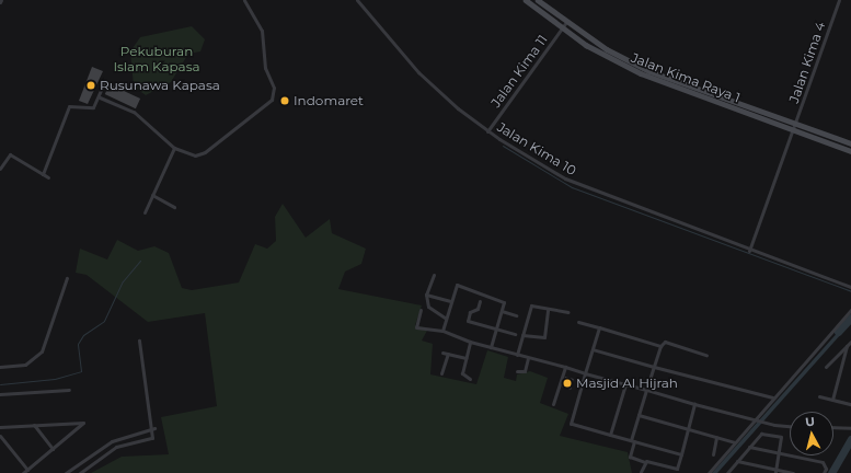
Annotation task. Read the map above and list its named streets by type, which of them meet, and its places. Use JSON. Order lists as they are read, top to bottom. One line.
{"streets":{"main road":["Jalan Kima Raya 1"],"street":["Jalan Kima 4","Jalan Kima 11","Jalan Kima 10"]},"crossings":[["Jalan Kima 4","Jalan Kima Raya 1"],["Jalan Kima 11","Jalan Kima Raya 1"],["Jalan Kima 11","Jalan Kima 10"]],"parks":["Pekuburan Islam Kapasa"],"places":["Rusunawa Kapasa","Indomaret","Masjid Al Hijrah"],"north":"top"}
